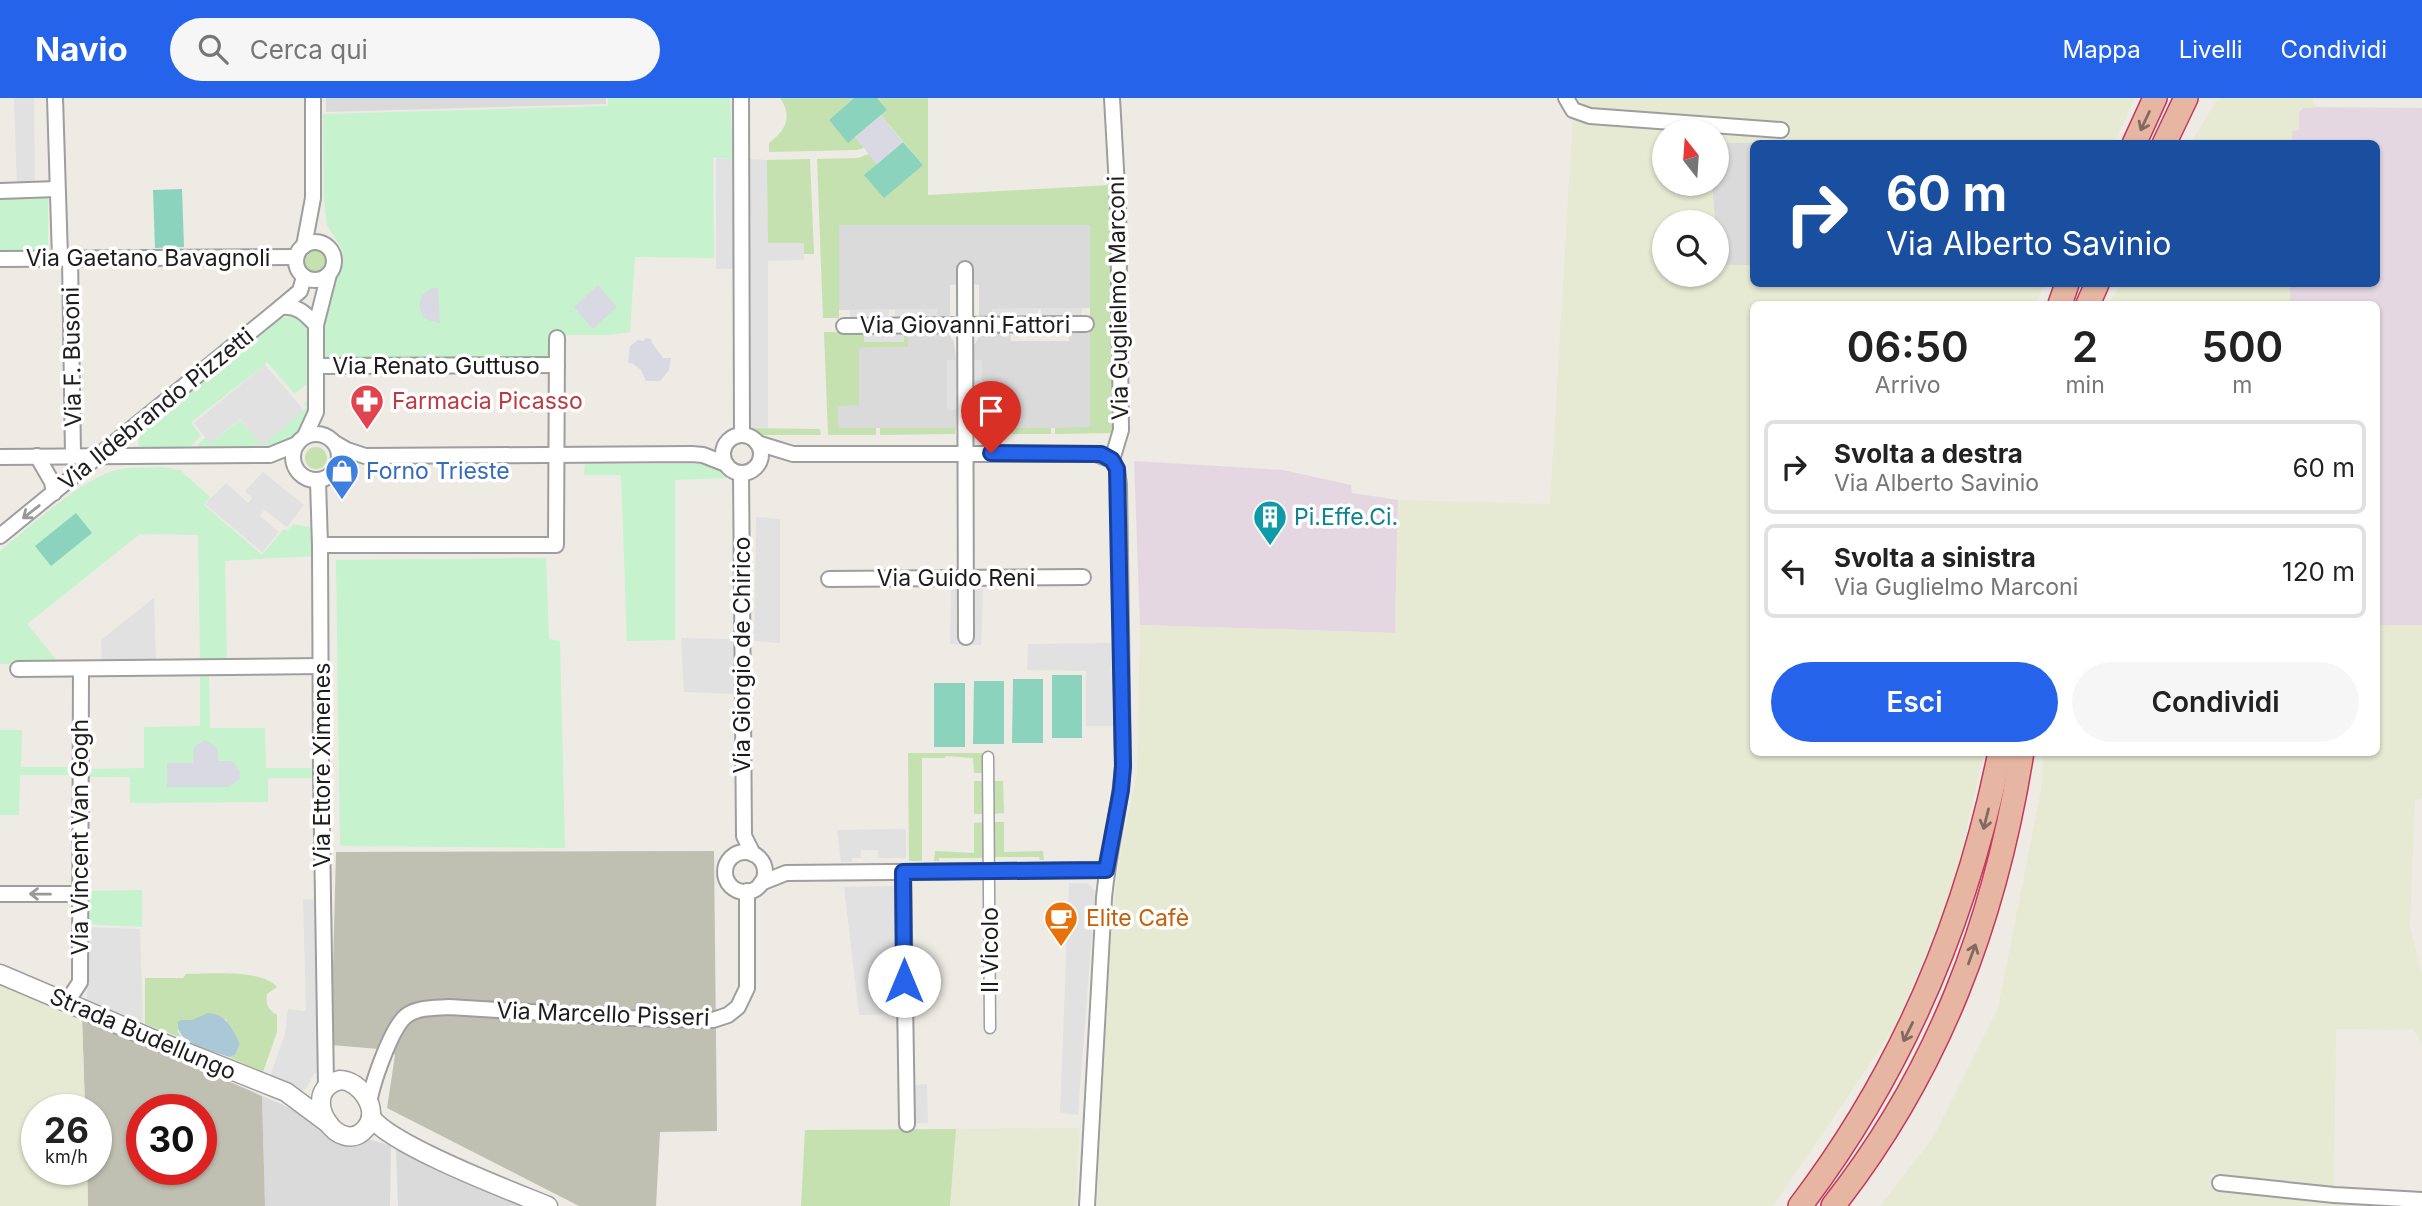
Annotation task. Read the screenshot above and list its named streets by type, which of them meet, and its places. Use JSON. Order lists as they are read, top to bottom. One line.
{"streets":{"street":["Via Gaetano Bavagnoli","Via Guglielmo Marconi","Via Giovanni Fattori","Via F. Busoni","Via Renato Guttuso","Via Ildebrando Pizzetti","Via Guido Reni","Via Giorgio de Chirico","Via Ettore Ximenes","Via Vincent Van Gogh","Il Vicolo","Via Marcello Pisseri","Strada Budellungo"]},"crossings":[["Via Gaetano Bavagnoli","Via F. Busoni"],["Via Gaetano Bavagnoli","Via Ildebrando Pizzetti"],["Via Ettore Ximenes","Via Marcello Pisseri"],["Via Ettore Ximenes","Strada Budellungo"],["Via Vincent Van Gogh","Strada Budellungo"],["Via Marcello Pisseri","Strada Budellungo"]],"places":{"pharmacy":["Farmacia Picasso"],"shop":["Forno Trieste"],"building":["Pi.Effe.Ci."],"cafe":["Elite Cafè"]},"north":"top","page":{"header":"Navio","search":"Cerca qui","nav":["Mappa","Livelli","Condividi"],"turn":["60 m","Via Alberto Savinio"],"eta":["06:50","Arrivo","2","min","500","m"],"list":[{"name":"Svolta a destra","note":"Via Alberto Savinio","value":"60 m"},{"name":"Svolta a sinistra","note":"Via Guglielmo Marconi","value":"120 m"}],"buttons":["Esci","Condividi"],"speed":"26 km/h","limit":"30"}}
